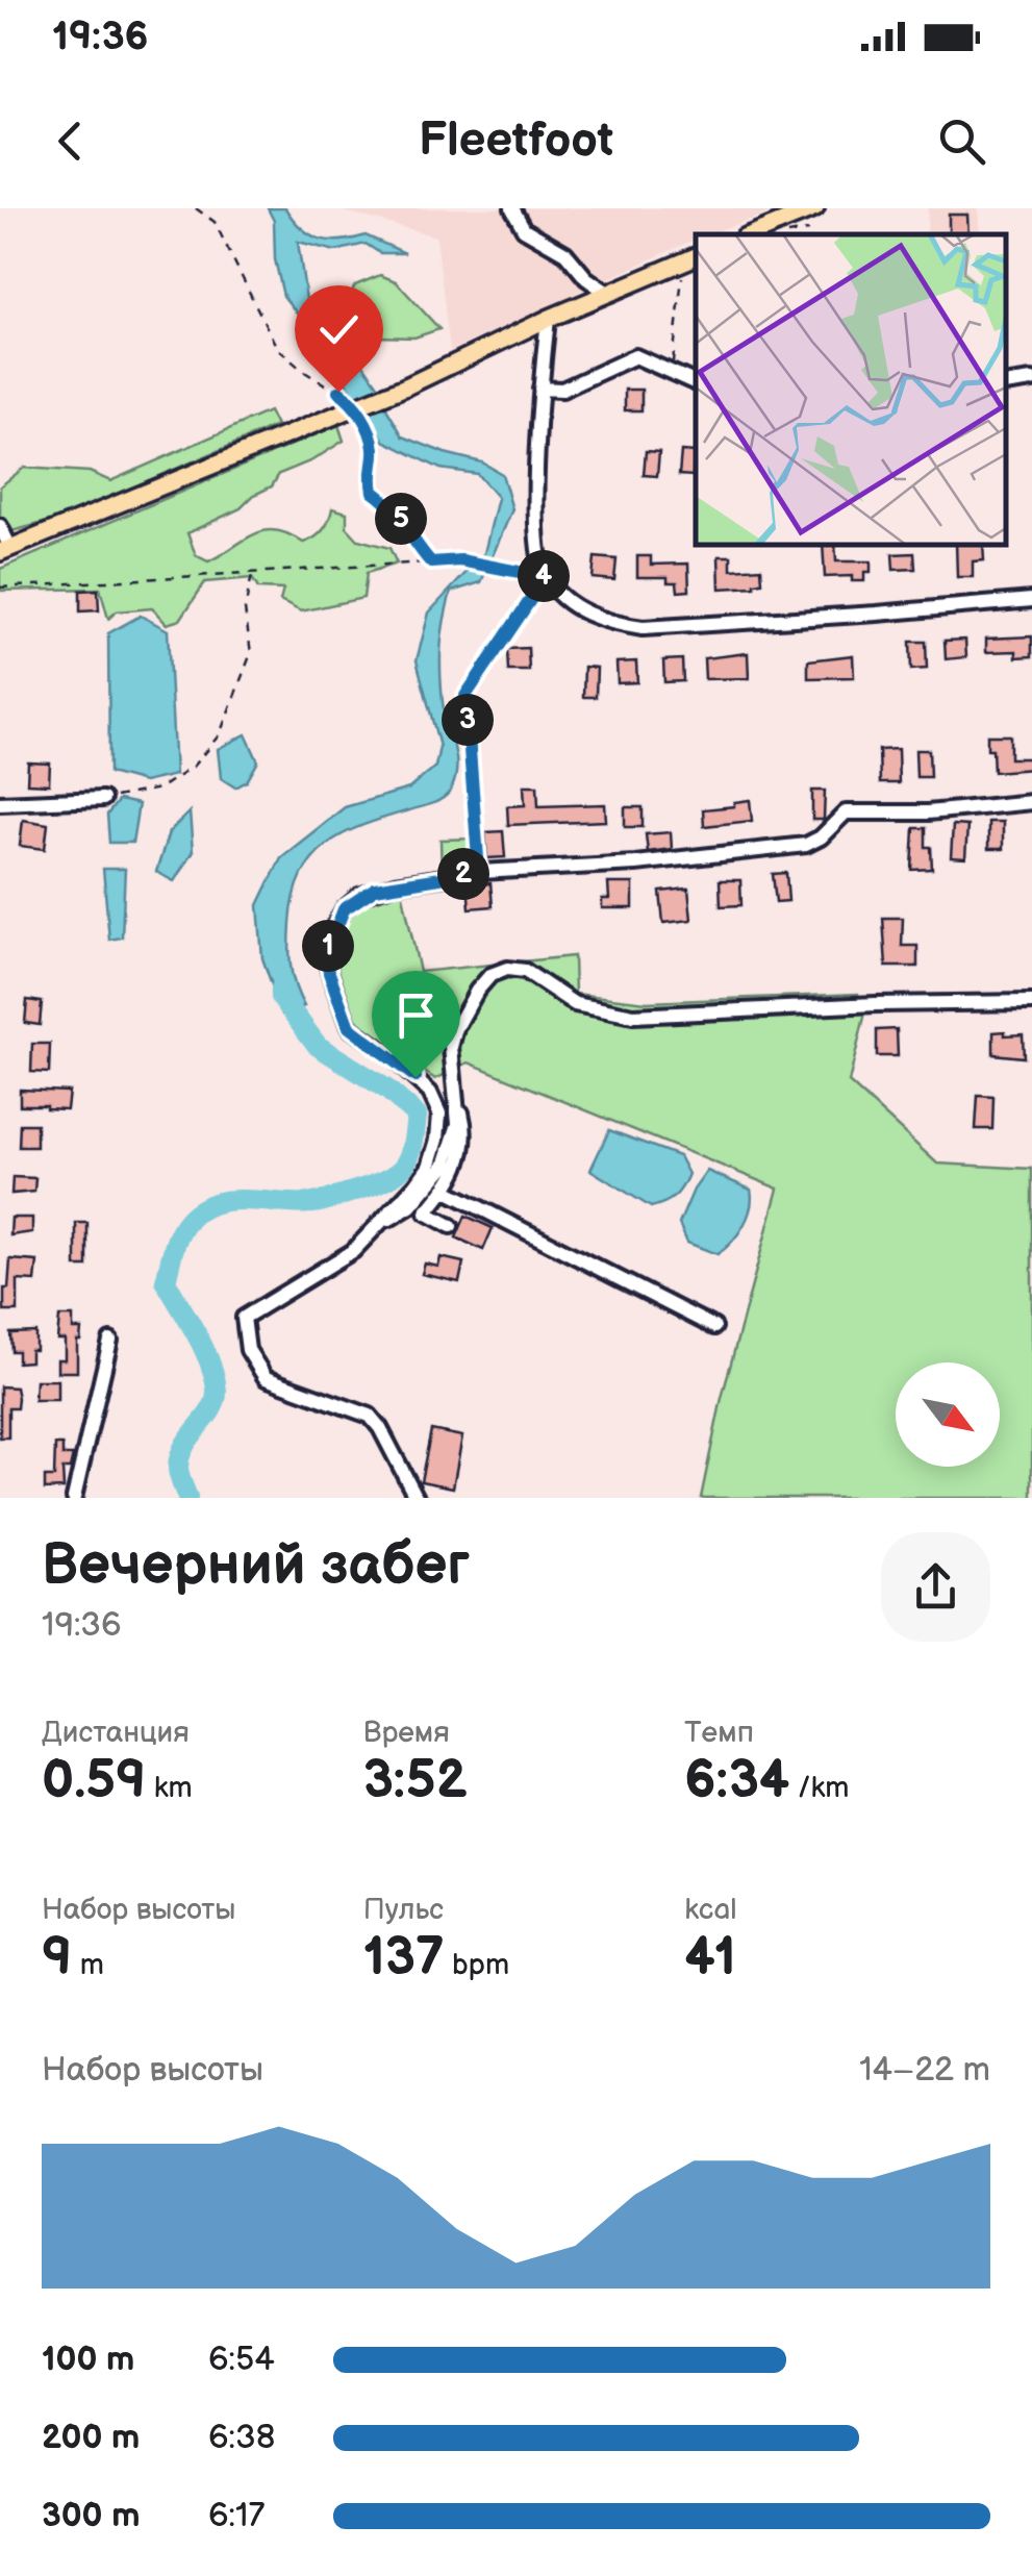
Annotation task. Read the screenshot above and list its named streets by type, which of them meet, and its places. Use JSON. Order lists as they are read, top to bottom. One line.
{"north":"bottom right","page":{"status":"19:36","header":"Fleetfoot","pins":["5","4","3","2","1"],"heading":["Вечерний забег","19:36"],"stats":[["Дистанция","0.59 km"],["Время","3:52"],["Темп","6:34 /km"],["Набор высоты","9 m"],["Пульс","137 bpm"],["kcal","41"]],"chart":["Набор высоты","14–22 m"],"list":[{"name":"100 m","note":"6:54"},{"name":"200 m","note":"6:38"},{"name":"300 m","note":"6:17"}]}}
